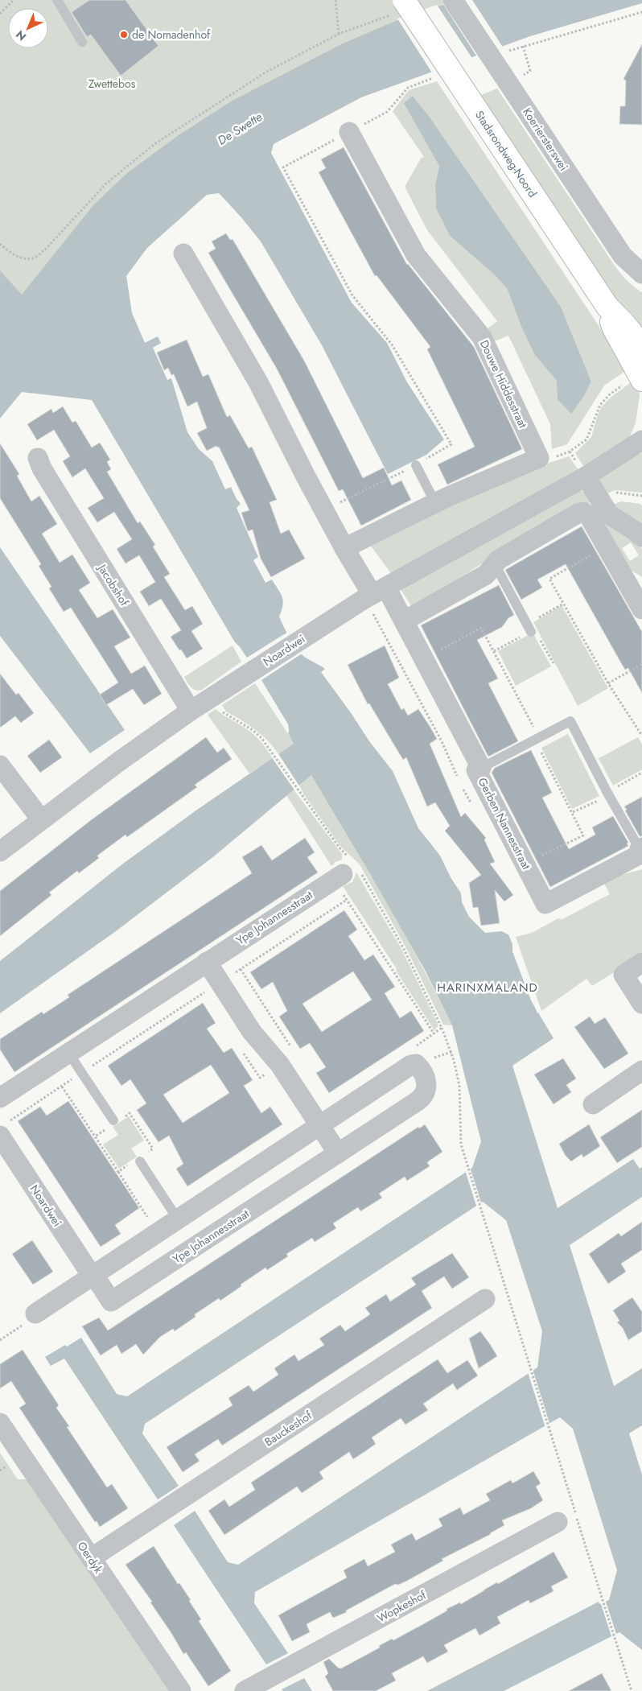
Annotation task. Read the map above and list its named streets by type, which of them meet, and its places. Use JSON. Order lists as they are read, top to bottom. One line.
{"streets":{"main road":["Stadsrondweg-Noord"],"street":["Koeriersterswei","Douwe Hiddesstraat","Jacobshof","Noardwei","Gerben Nannesstraat","Ype Johannesstraat","Bauckeshof","Oerdyk","Wopkeshof"]},"crossings":[["Jacobshof","Noardwei"],["Noardwei","Gerben Nannesstraat"],["Noardwei","Ype Johannesstraat"],["Bauckeshof","Oerdyk"]],"districts":["HARINXMALAND"],"water":["De Swette"],"parks":["Zwettebos"],"places":["de Nomadenhof"],"north":"bottom left"}
